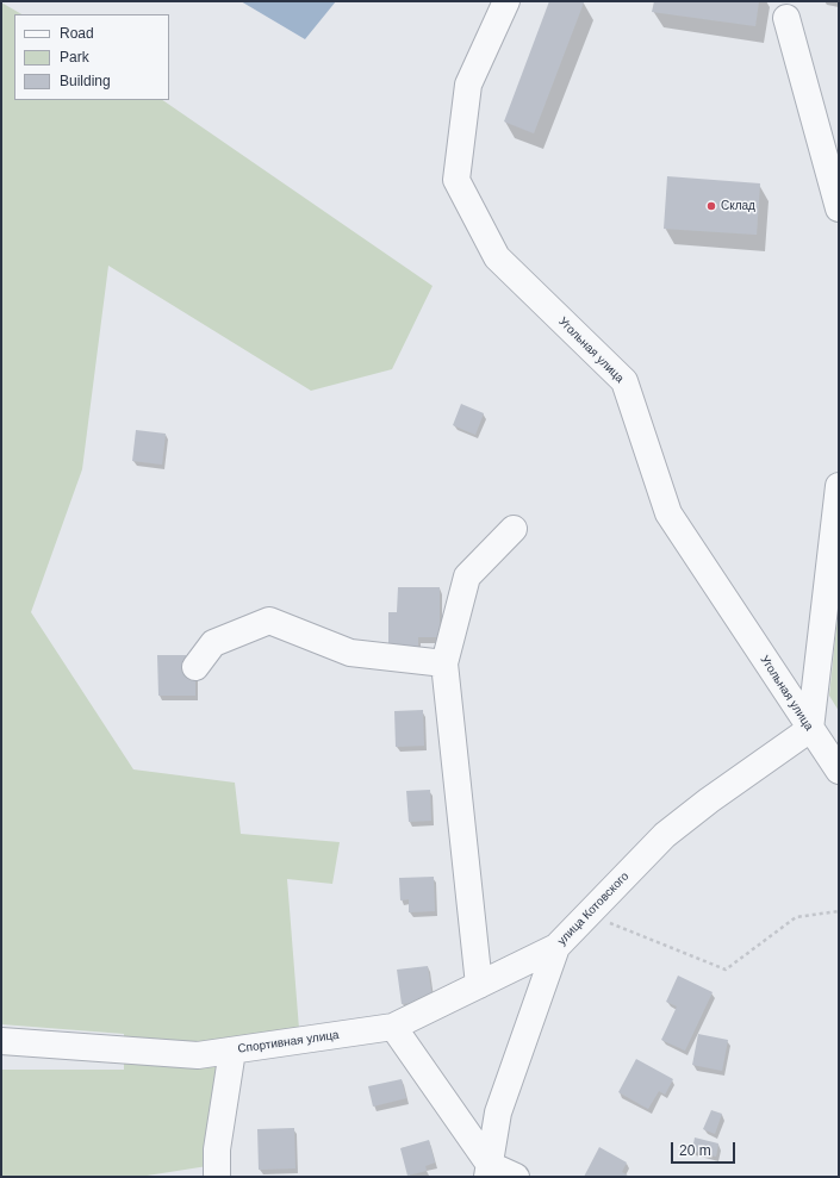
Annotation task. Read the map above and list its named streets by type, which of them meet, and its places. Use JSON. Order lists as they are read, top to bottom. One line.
{"streets":{"street":["Угольная улица","улица Котовского","Спортивная улица"]},"crossings":[["Угольная улица","улица Котовского"],["улица Котовского","Спортивная улица"]],"places":["Склад"],"legend":["Road","Park","Building"],"scale_bar":"20 m"}
